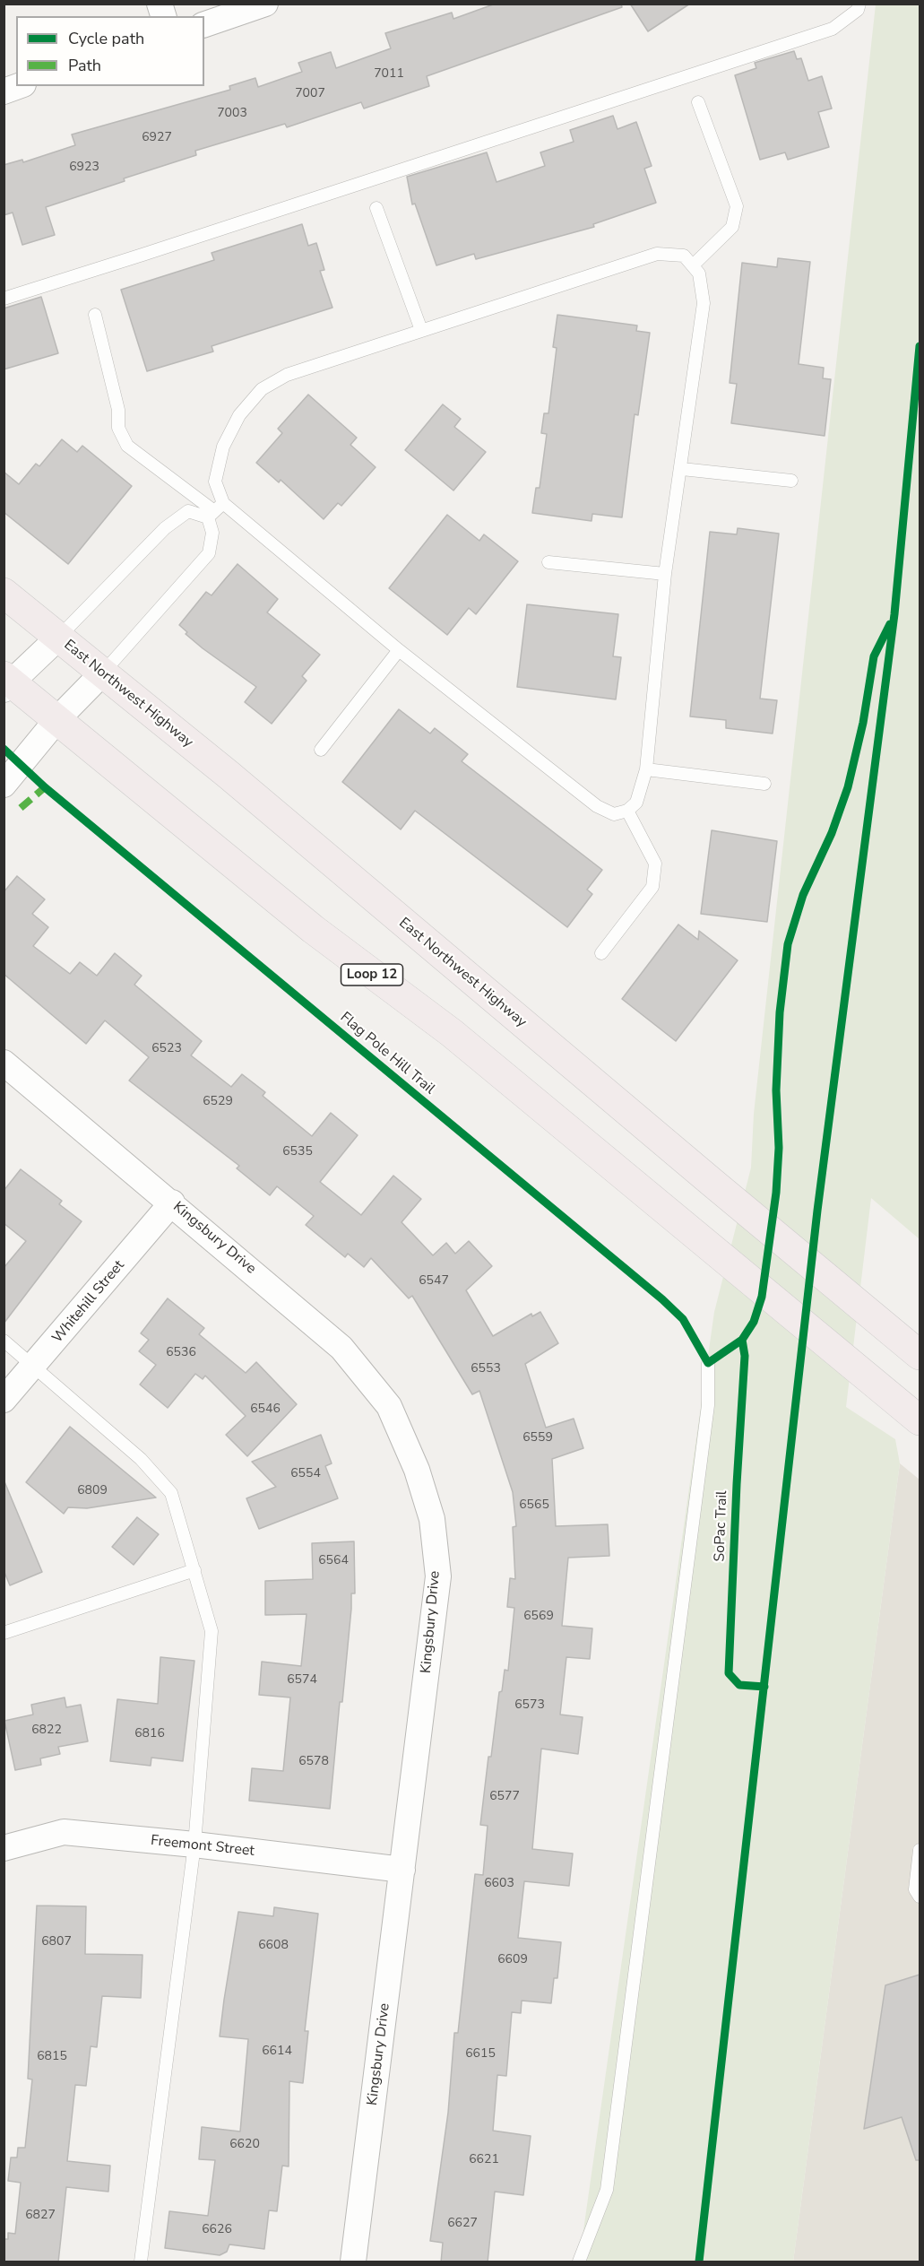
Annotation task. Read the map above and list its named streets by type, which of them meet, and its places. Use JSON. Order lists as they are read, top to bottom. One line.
{"streets":{"main road":["East Northwest Highway","Loop 12"],"street":["Kingsbury Drive","Whitehill Street","Freemont Street"],"cycle path":["Flag Pole Hill Trail","SoPac Trail"]},"crossings":[["Kingsbury Drive","Whitehill Street"],["Kingsbury Drive","Freemont Street"]],"house_numbers":["7011","7007","7003","6927","6923","6523","6529","6535","6547","6536","6553","6546","6559","6554","6809","6565","6564","6569","6574","6573","6822","6816","6578","6577","6603","6807","6608","6609","6614","6615","6815","6620","6621","6827","6627","6626"],"legend":["Cycle path","Path"]}
